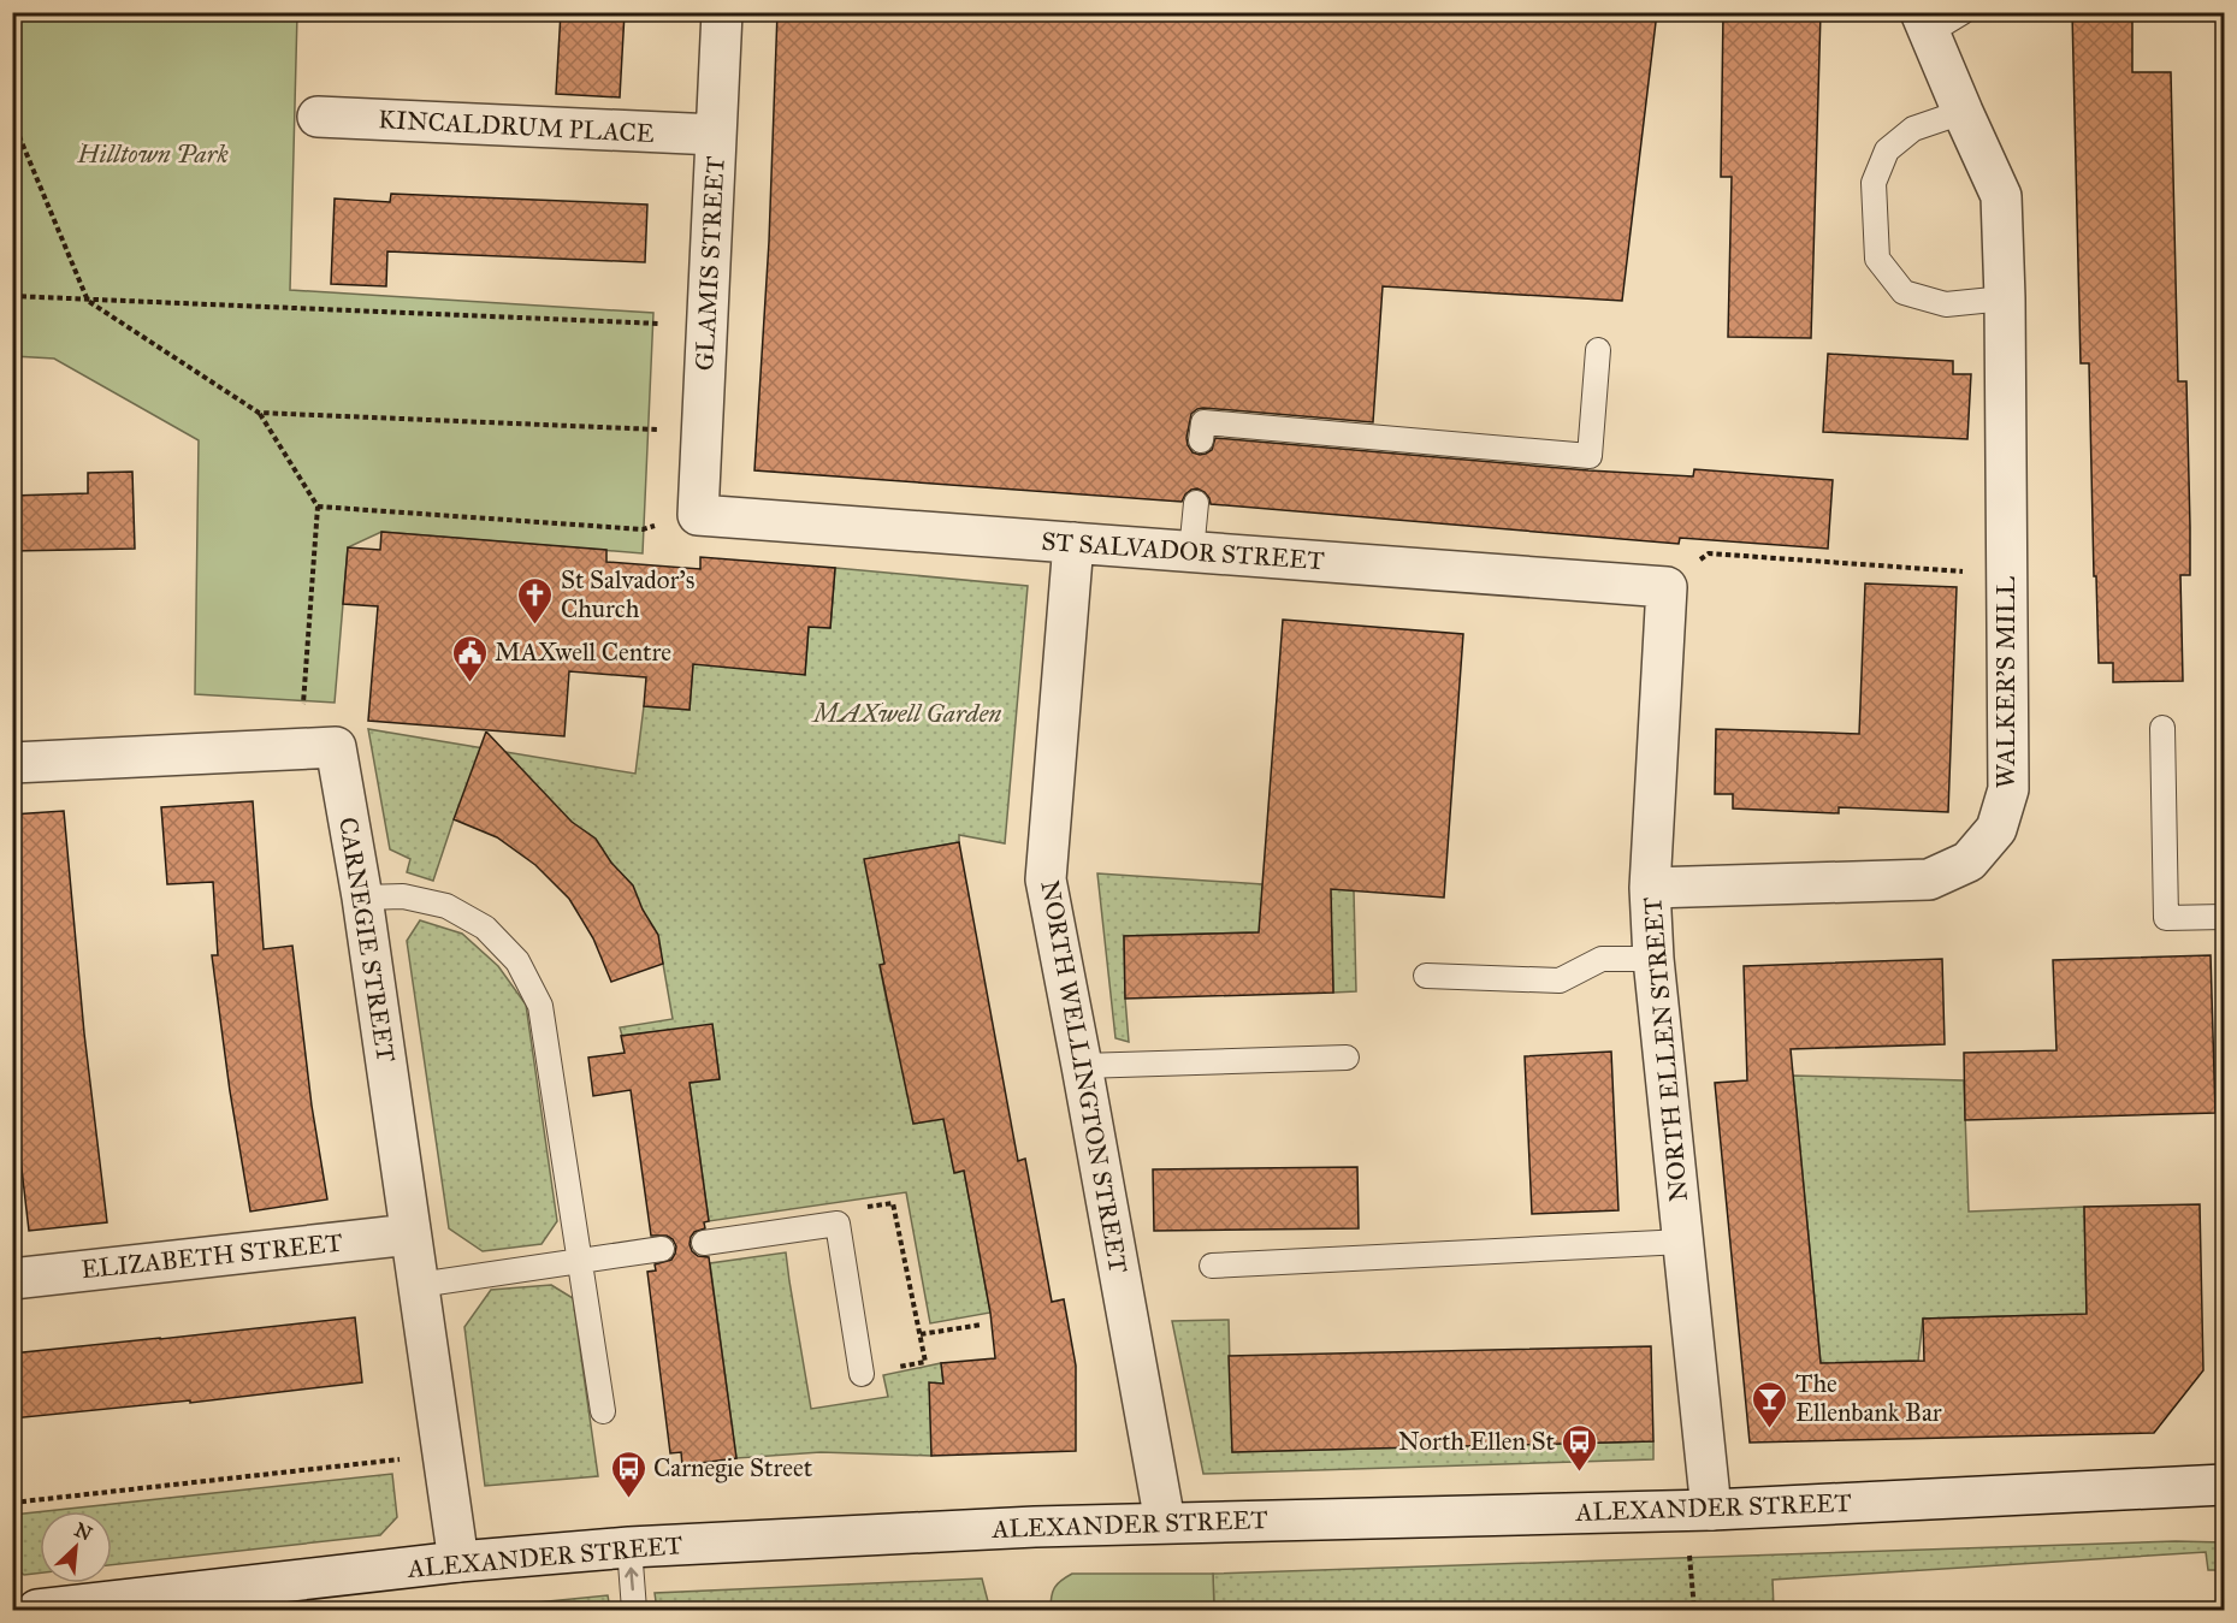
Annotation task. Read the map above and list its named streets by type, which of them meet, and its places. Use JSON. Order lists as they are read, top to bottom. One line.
{"streets":{"street":["KINCALDRUM PLACE","GLAMIS STREET","ST SALVADOR STREET","WALKER'S MILL","CARNEGIE STREET","NORTH ELLEN STREET","NORTH WELLINGTON STREET","ELIZABETH STREET","ALEXANDER STREET"]},"crossings":[["KINCALDRUM PLACE","GLAMIS STREET"],["GLAMIS STREET","ST SALVADOR STREET"],["ST SALVADOR STREET","NORTH ELLEN STREET"],["ST SALVADOR STREET","NORTH WELLINGTON STREET"],["WALKER'S MILL","NORTH ELLEN STREET"],["CARNEGIE STREET","ELIZABETH STREET"],["CARNEGIE STREET","ALEXANDER STREET"],["NORTH ELLEN STREET","ALEXANDER STREET"],["NORTH WELLINGTON STREET","ALEXANDER STREET"]],"parks":["Hilltown Park","MAXwell Garden"],"places":{"church":["St Salvador's Church"],"public building":["MAXwell Centre"],"bar":["The Ellenbank Bar"],"bus stop":["North Ellen St","Carnegie Street"]},"north":"top right"}
